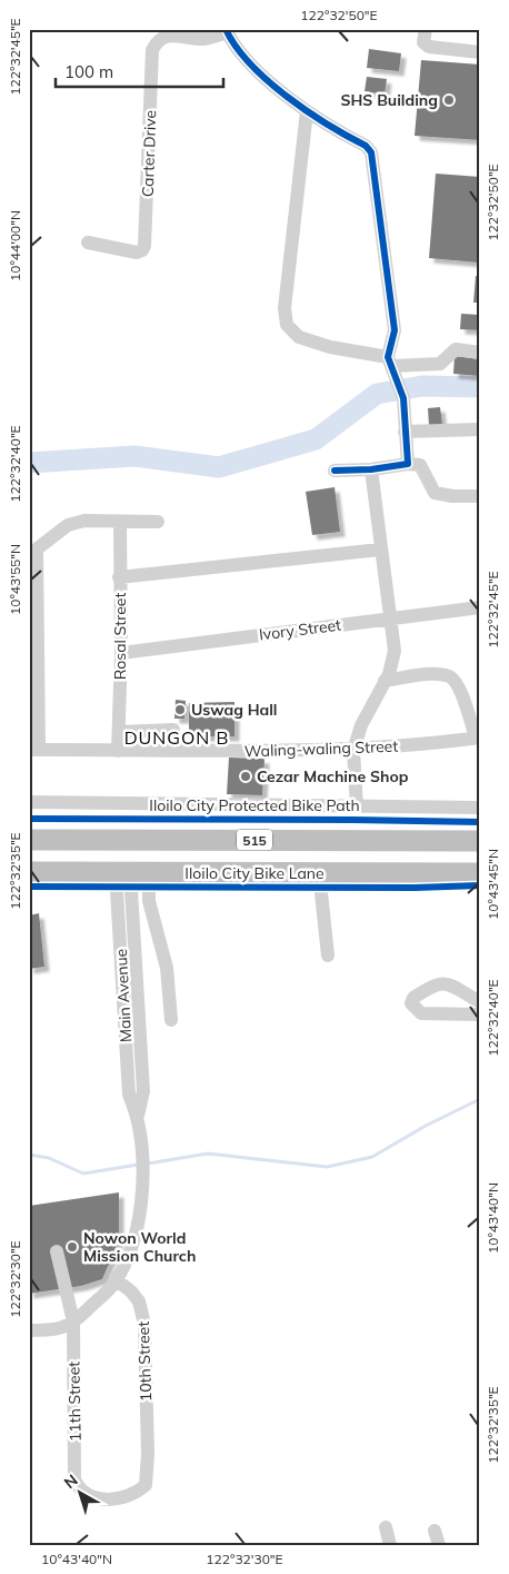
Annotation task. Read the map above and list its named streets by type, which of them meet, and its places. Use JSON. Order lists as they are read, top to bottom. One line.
{"streets":{"highway":["515"],"street":["Carter Drive","Ivory Street","Rosal Street","Waling-waling Street","Main Avenue","10th Street","11th Street"],"cycle path":["Iloilo City Protected Bike Path","Iloilo City Bike Lane"]},"crossings":[["Ivory Street","Rosal Street"],["Rosal Street","Waling-waling Street"],["515","Main Avenue"],["Main Avenue","10th Street"],["Main Avenue","11th Street"],["10th Street","11th Street"]],"districts":["DUNGON B"],"places":["SHS Building","Uswag Hall","Cezar Machine Shop","Nowon World Mission Church"],"scale_bar":"100 m","north":"top left","coordinates":["122°32'50\"E","122°32'45\"E","10°44'00\"N","122°32'40\"E","10°43'55\"N","122°32'35\"E","10°43'45\"N","10°43'40\"N","122°32'30\"E"]}
